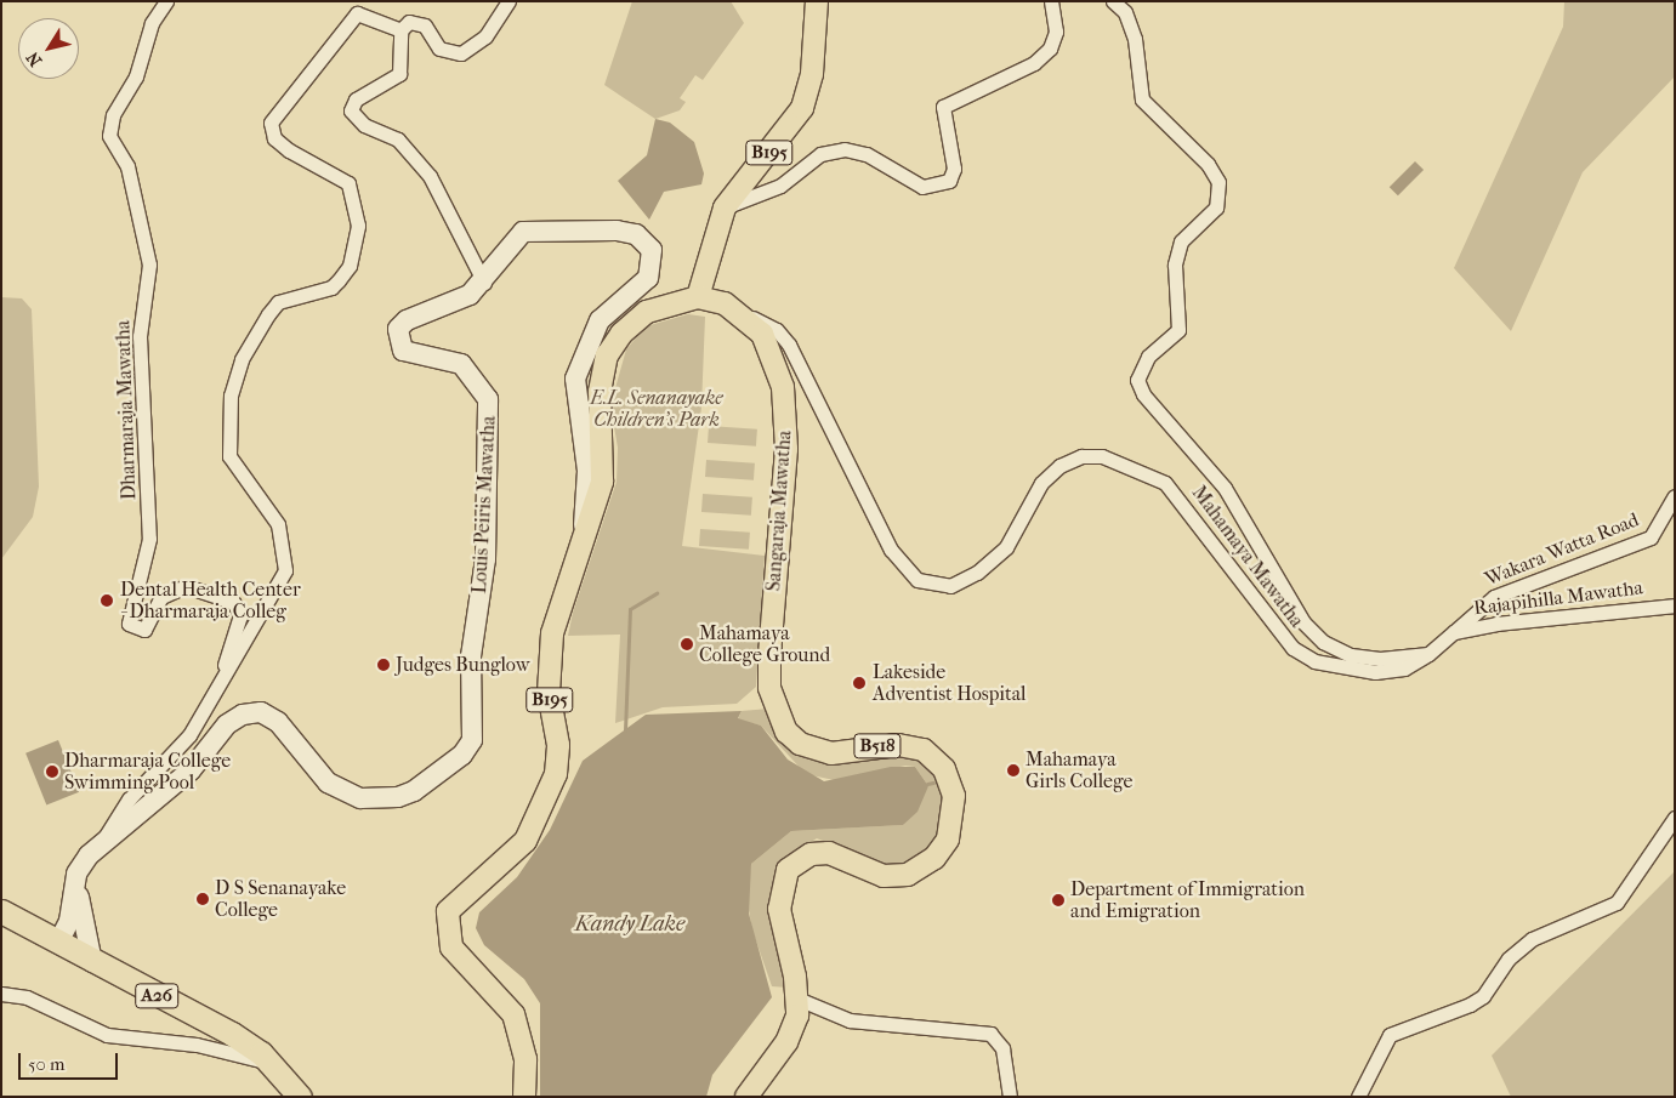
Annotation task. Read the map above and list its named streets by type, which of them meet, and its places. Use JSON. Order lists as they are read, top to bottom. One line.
{"streets":{"highway":["A26"],"main road":["B195","Louis Peiris Mawatha","Sangaraja Mawatha","B518"],"street":["Dharmaraja Mawatha","Wakara Watta Road","Mahamaya Mawatha","Rajapihilla Mawatha"]},"crossings":[["B195","Louis Peiris Mawatha"],["B195","Sangaraja Mawatha"],["Dharmaraja Mawatha","Louis Peiris Mawatha"],["Louis Peiris Mawatha","A26"],["Sangaraja Mawatha","Mahamaya Mawatha"],["Wakara Watta Road","Rajapihilla Mawatha"],["Mahamaya Mawatha","Rajapihilla Mawatha"]],"water":["Kandy Lake"],"parks":["E.L. Senanayake Children's Park"],"places":["Dental Health Center - Dharmaraja Colleg","Mahamaya College Ground","Judges Bunglow","Lakeside Adventist Hospital","Mahamaya Girls College","Dharmaraja College Swimming Pool","D S Senanayake College","Department of Immigration and Emigration"],"scale_bar":"50 m","north":"bottom left"}
